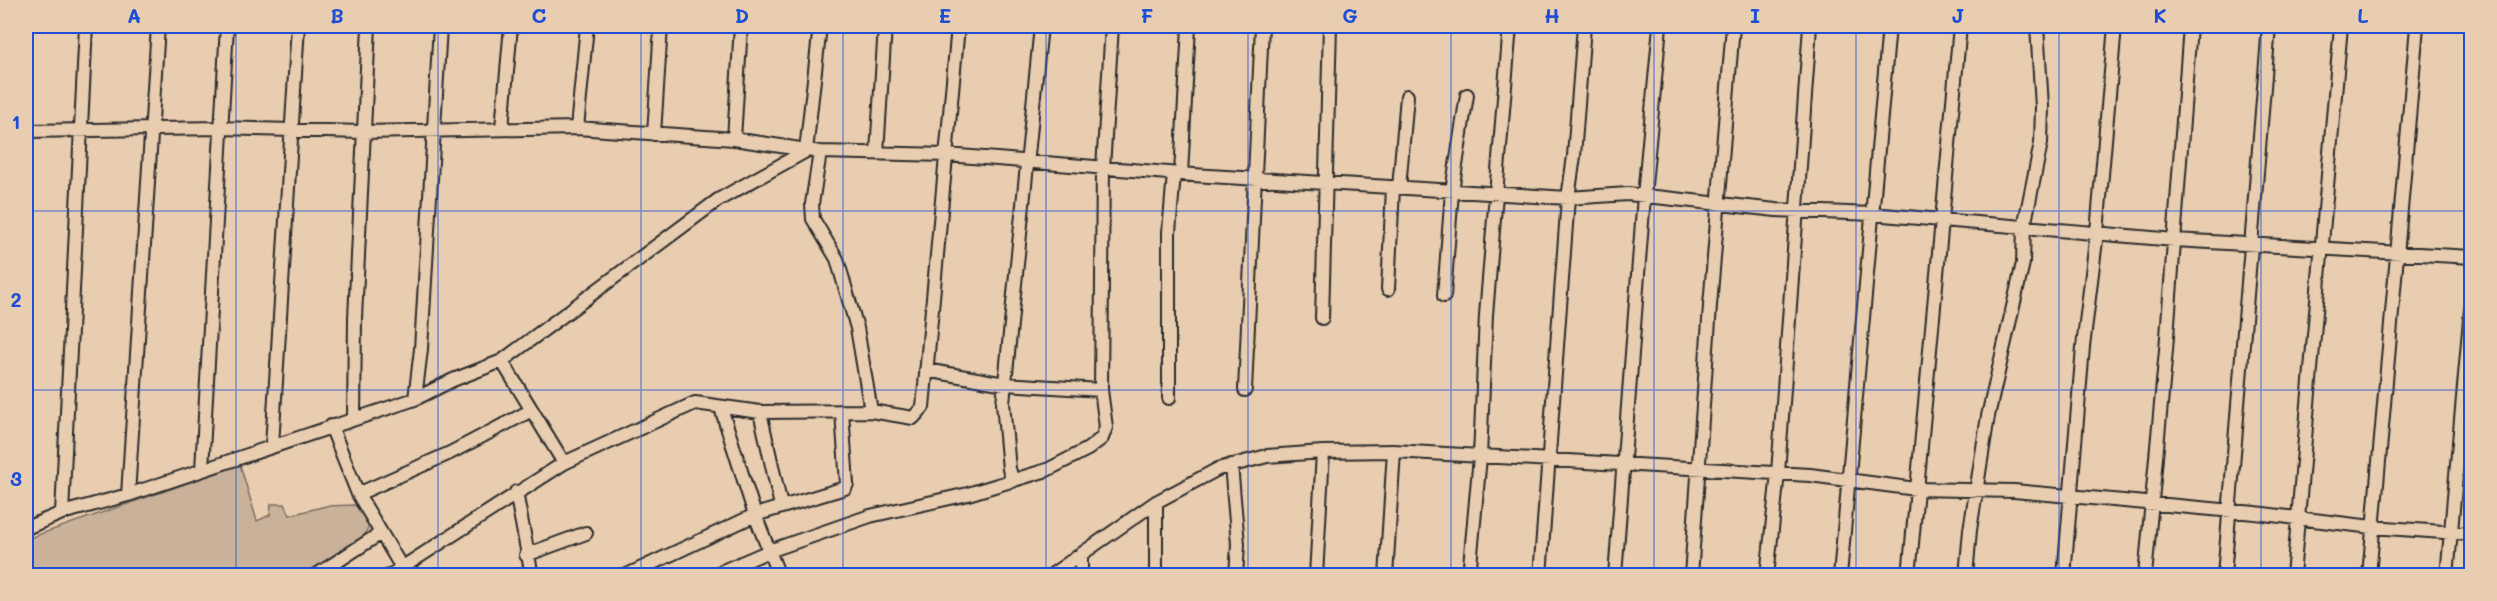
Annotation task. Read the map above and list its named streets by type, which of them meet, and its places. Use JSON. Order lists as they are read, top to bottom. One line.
{"grid":{"columns":["A","B","C","D","E","F","G","H","I","J","K","L"],"rows":["1","2","3"]}}
